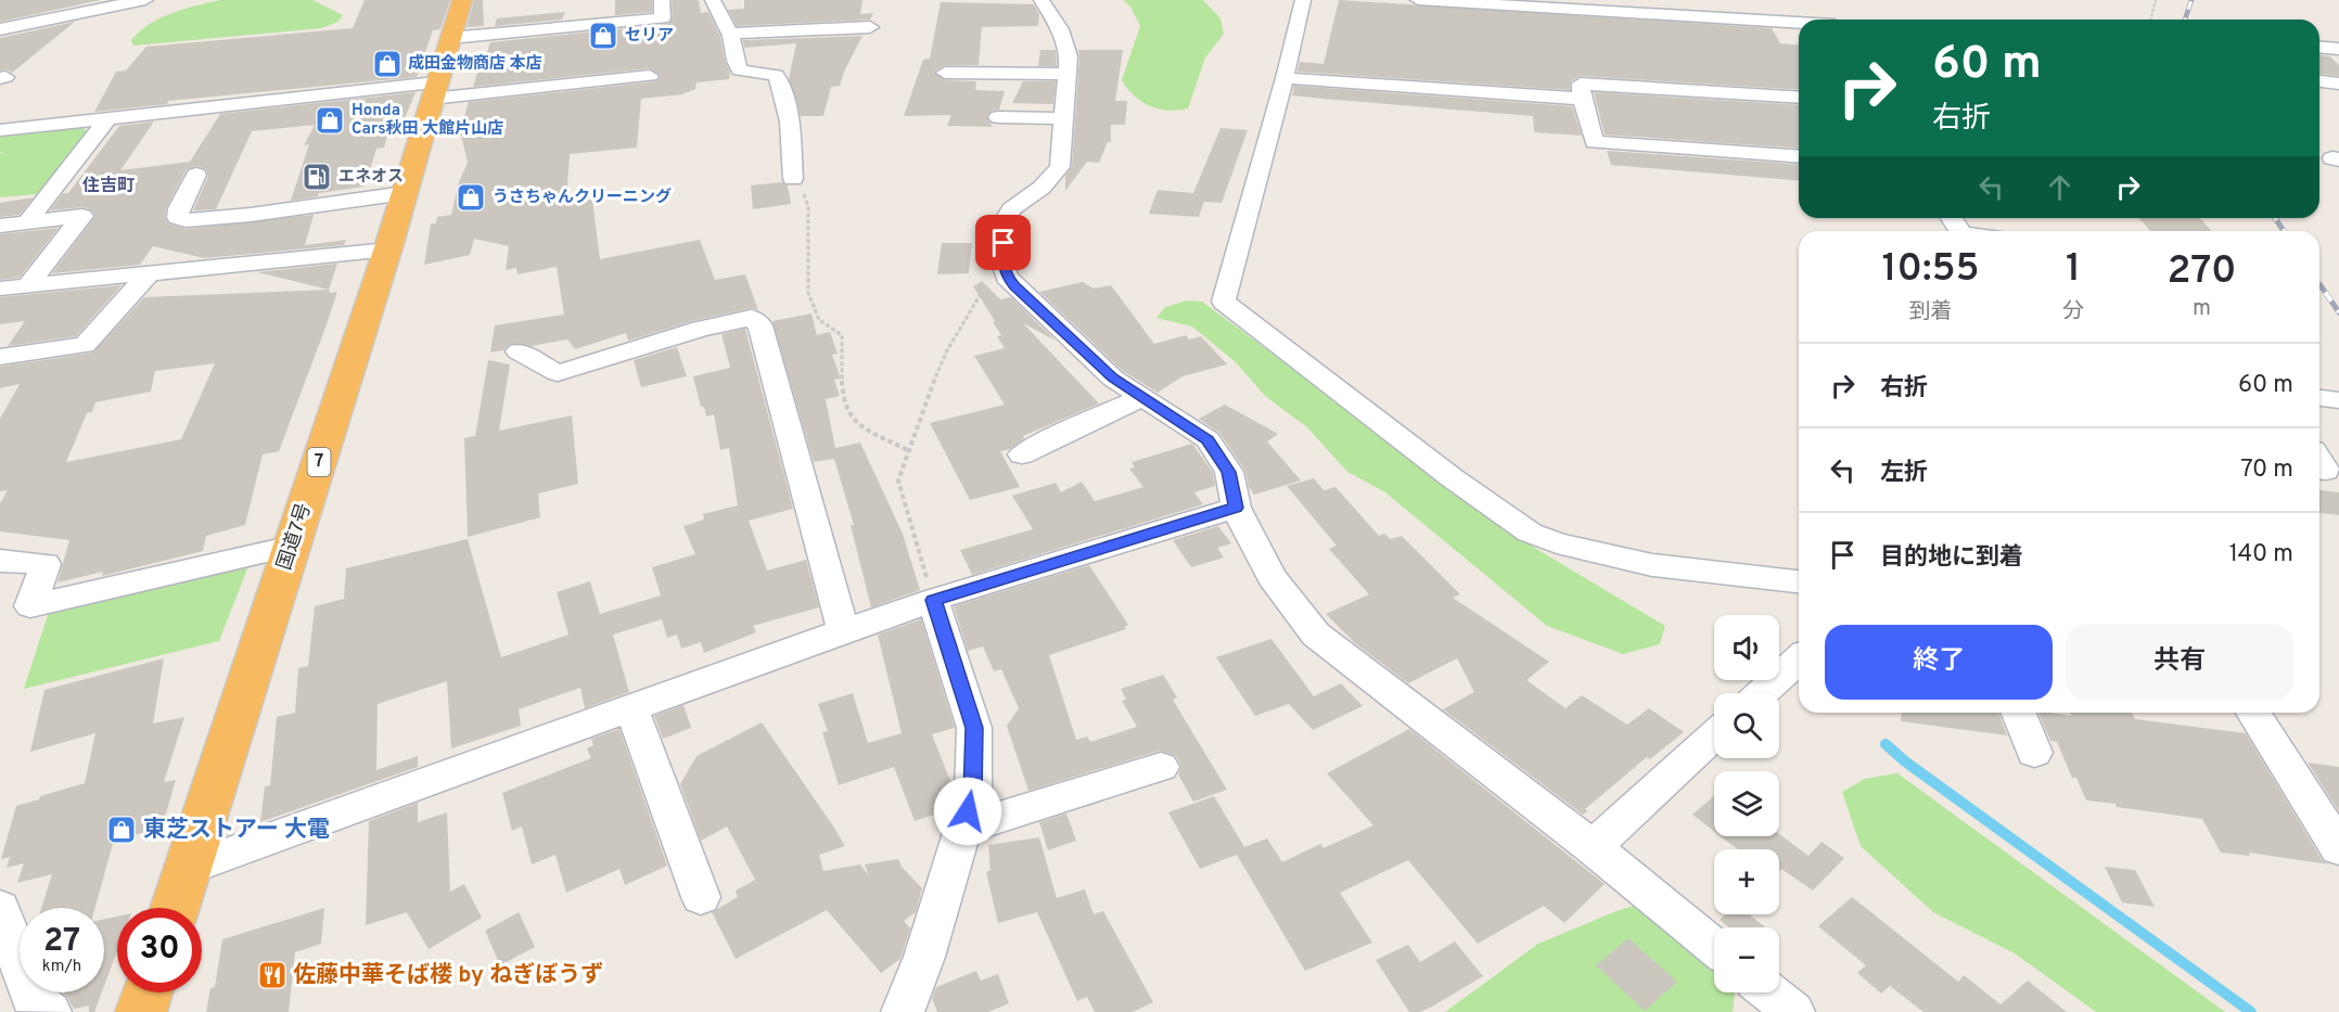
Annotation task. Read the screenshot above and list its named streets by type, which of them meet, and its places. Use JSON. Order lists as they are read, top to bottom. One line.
{"streets":{"highway":["7","国道7号"]},"districts":["住吉町"],"places":{"shop":["セリア","成田金物商店 本店","Honda Cars秋田 大館片山店","うさちゃんクリーニング","東芝ストアー 大電"],"fuel station":["エネオス"],"restaurant":["佐藤中華そば楼 by ねぎぼうず"]},"page":{"turn":["60 m","右折"],"eta":["10:55","到着","1","分","270","m"],"list":[{"name":"右折","value":"60 m"},{"name":"左折","value":"70 m"},{"name":"目的地に到着","value":"140 m"}],"buttons":["終了","共有"],"map_buttons":["+","−"],"speed":"27 km/h","limit":"30"}}
